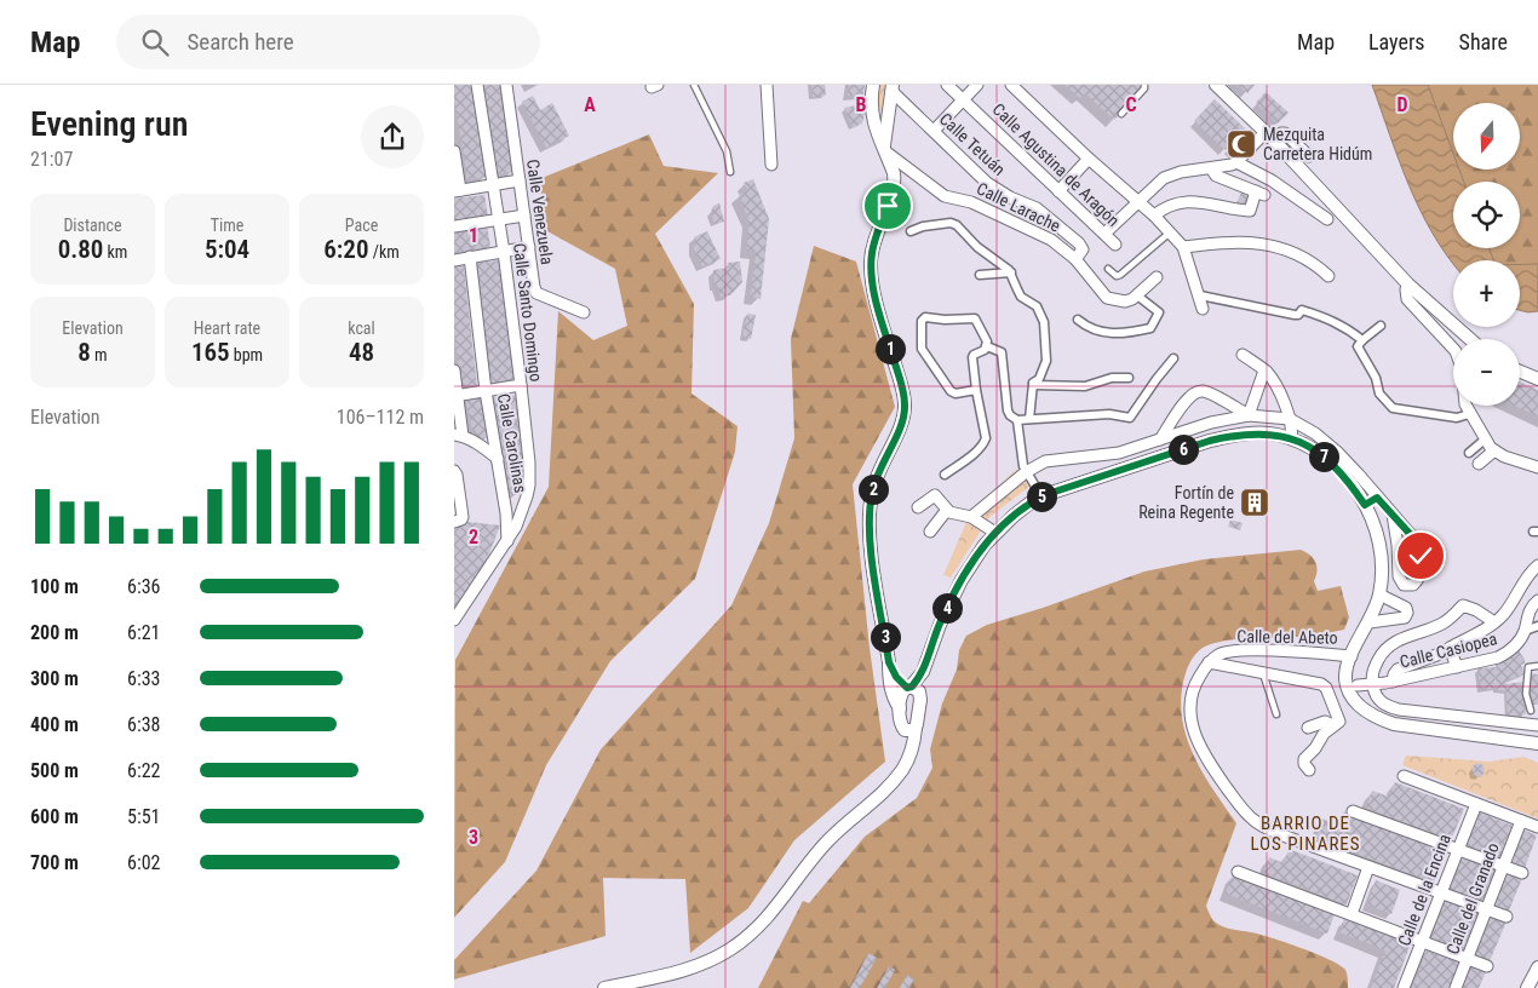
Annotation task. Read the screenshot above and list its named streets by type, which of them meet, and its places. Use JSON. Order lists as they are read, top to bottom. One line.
{"streets":{"street":["Calle Tetuán","Calle Agustina de Aragón","Calle Larache","Calle Venezuela","Calle Santo Domingo","Calle Carolinas","Calle del Abeto","Calle Casiopea","Calle de la Encina","Calle del Granado"]},"crossings":[["Calle Tetuán","Calle Larache"],["Calle Santo Domingo","Calle Carolinas"]],"districts":["BARRIO DE LOS PINARES"],"places":{"mosque":["Mezquita Carretera Hidúm"],"building":["Fortín de Reina Regente"]},"north":"bottom","page":{"header":"Map","search":"Search here","nav":["Map","Layers","Share"],"heading":["Evening run","21:07"],"map_buttons":["+","−"],"stats":[["Distance","0.80 km"],["Time","5:04"],["Pace","6:20 /km"],["Elevation","8 m"],["Heart rate","165 bpm"],["kcal","48"]],"pins":["1","6","7","2","5","4","3"],"chart":["Elevation","106–112 m"],"list":[{"name":"100 m","note":"6:36"},{"name":"200 m","note":"6:21"},{"name":"300 m","note":"6:33"},{"name":"400 m","note":"6:38"},{"name":"500 m","note":"6:22"},{"name":"600 m","note":"5:51"},{"name":"700 m","note":"6:02"}]},"grid":{"columns":["A","B","C","D"],"rows":["1","2","3"]}}
